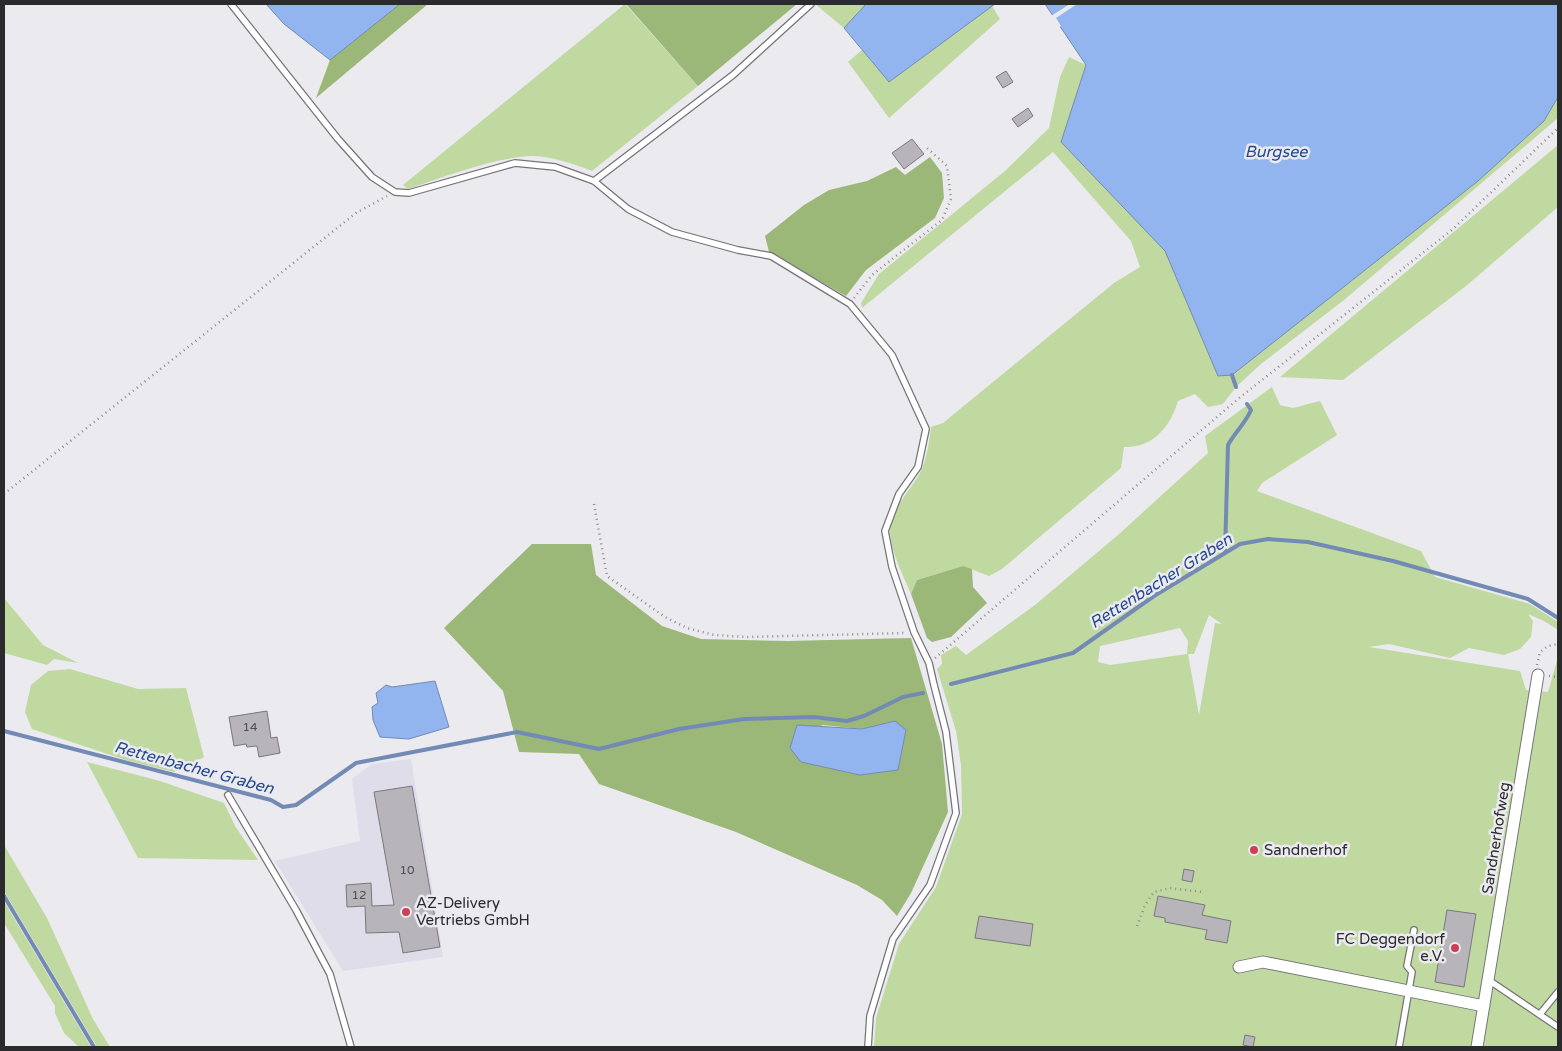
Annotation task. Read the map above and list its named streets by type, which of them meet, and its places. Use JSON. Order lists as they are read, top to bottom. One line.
{"streets":{"street":["Sandnerhofweg"]},"water":["Burgsee","Rettenbacher Graben"],"places":["Sandnerhof","AZ-Delivery Vertriebs GmbH","FC Deggendorf e.V."],"house_numbers":["14","10","12"]}
